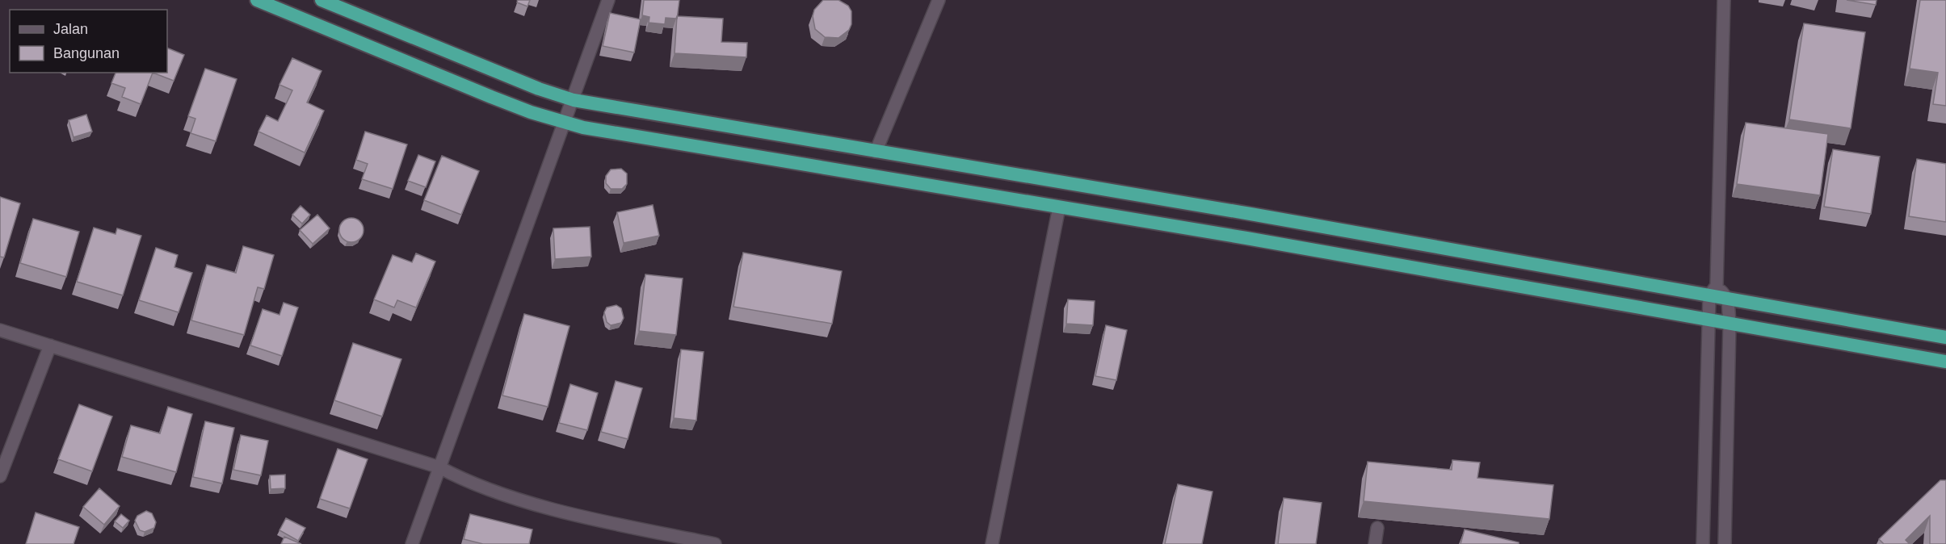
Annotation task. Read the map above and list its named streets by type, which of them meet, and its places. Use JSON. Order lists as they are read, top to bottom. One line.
{"legend":["Jalan","Bangunan"]}
